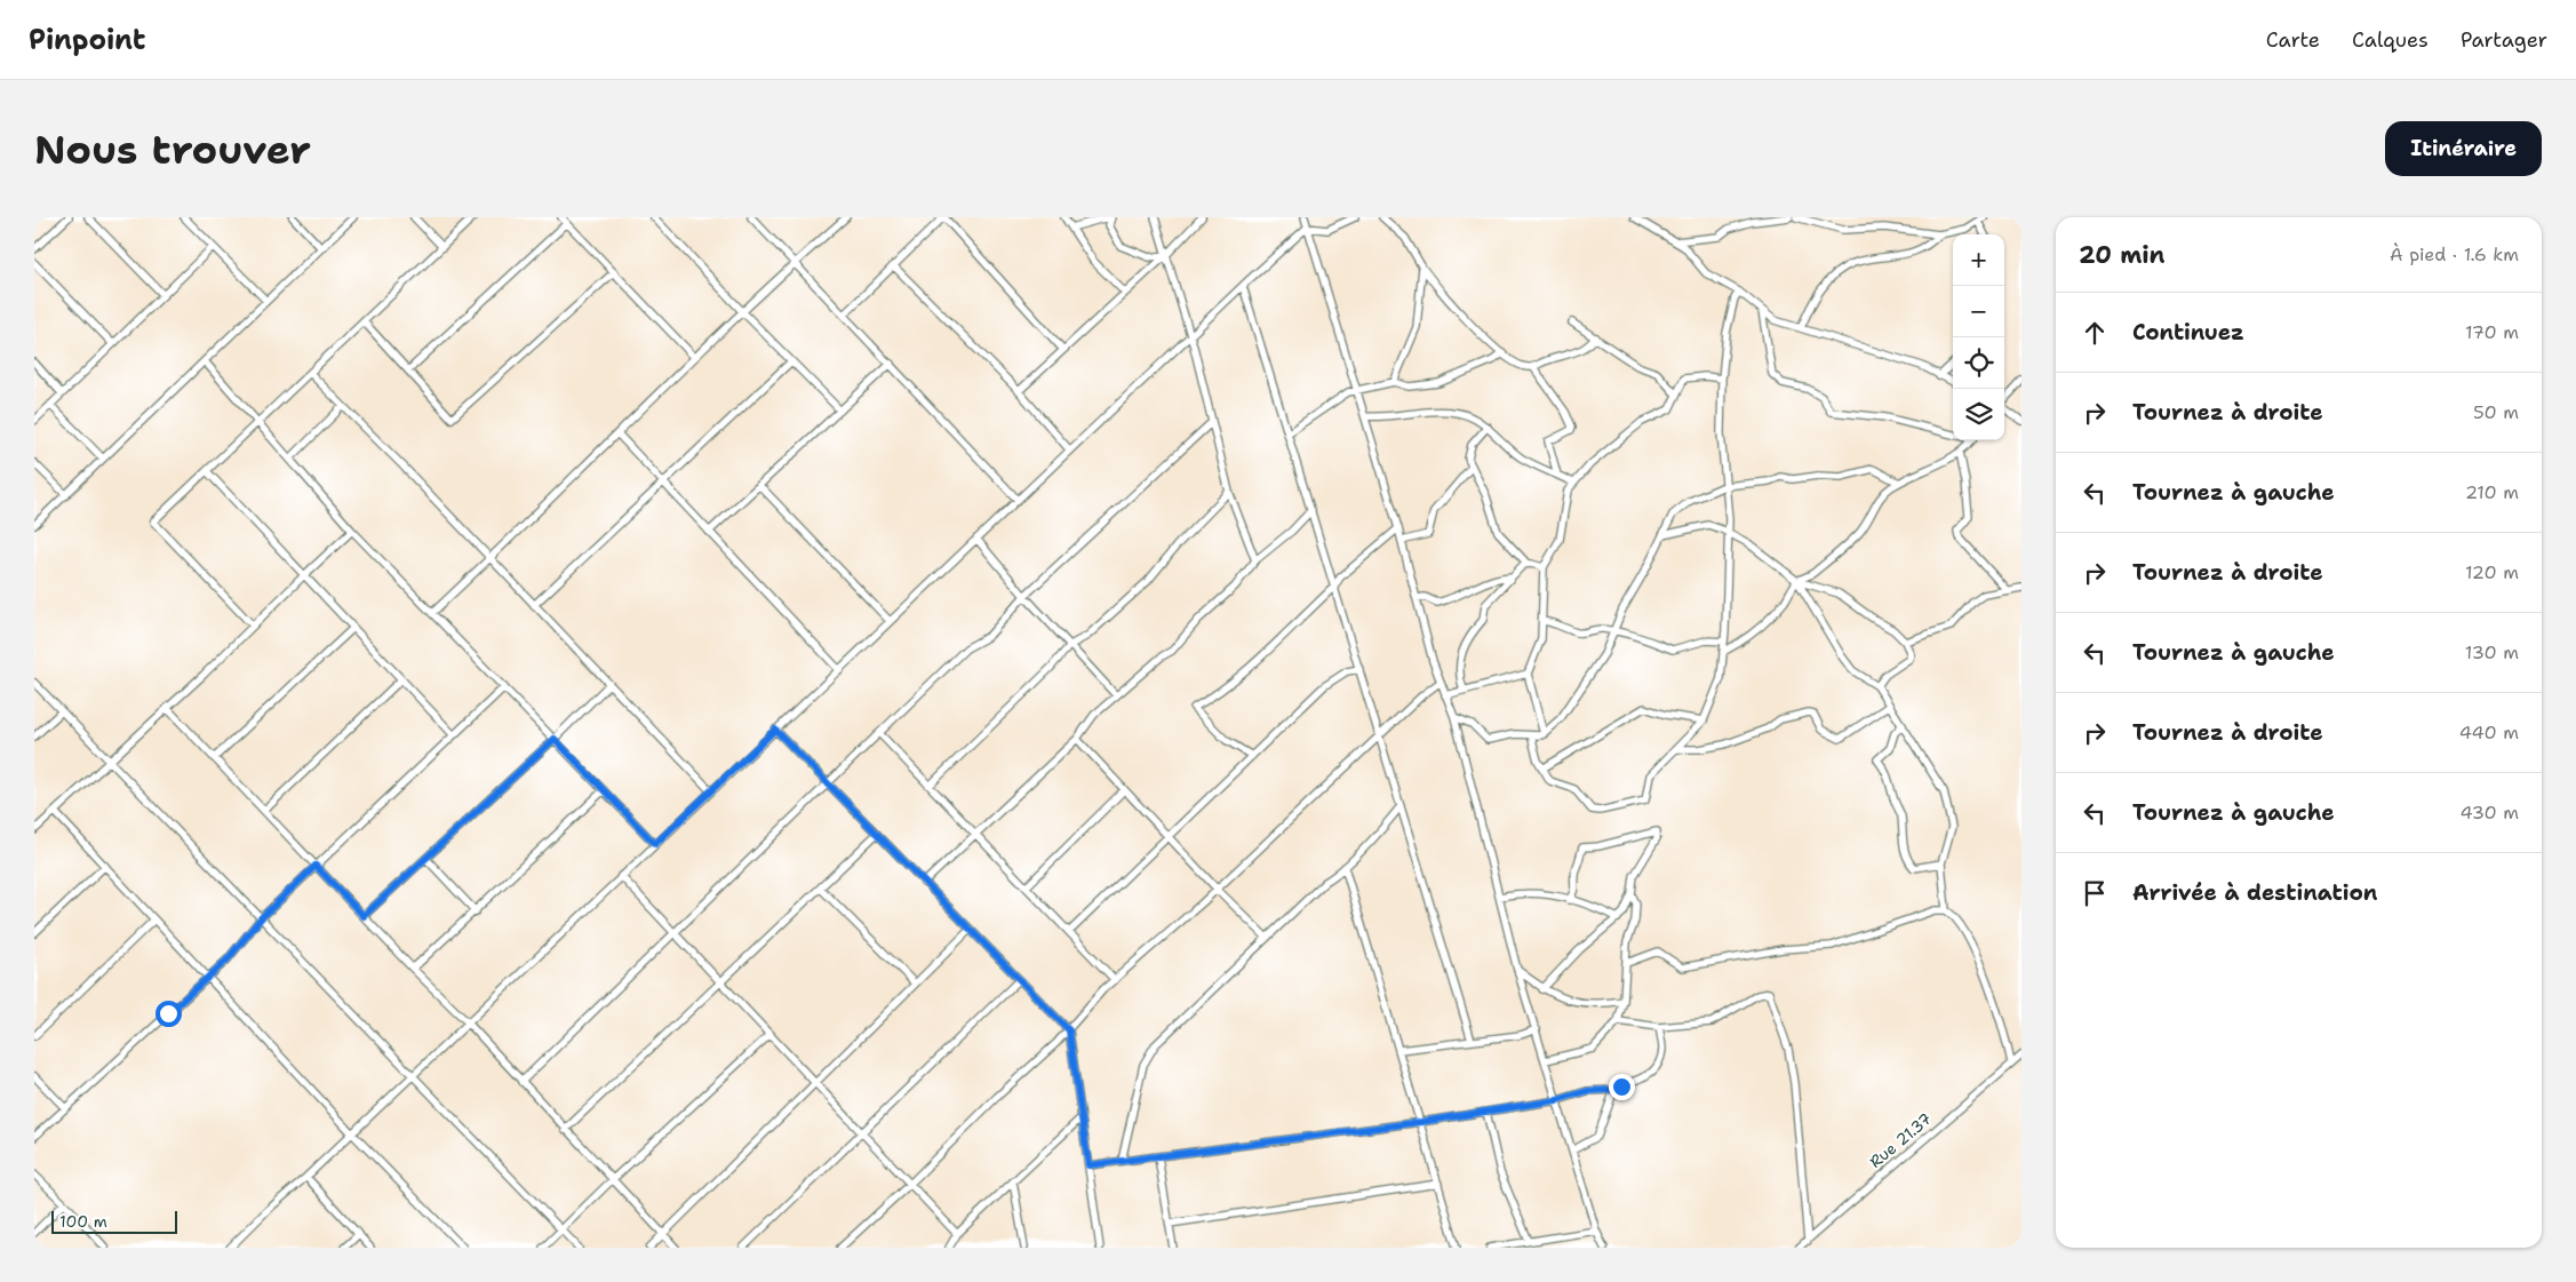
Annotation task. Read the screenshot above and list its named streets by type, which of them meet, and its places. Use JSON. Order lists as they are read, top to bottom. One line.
{"streets":{"street":["Rue 21.37"]},"scale_bar":"100 m","page":{"header":"Pinpoint","nav":["Carte","Calques","Partager"],"buttons":"Itinéraire","title":"Nous trouver","heading":["20 min","À pied · 1.6 km"],"map_buttons":["+","−"],"list":[["Continuez","170 m"],["Tournez à droite","50 m"],["Tournez à gauche","210 m"],["Tournez à droite","120 m"],["Tournez à gauche","130 m"],["Tournez à droite","440 m"],["Tournez à gauche","430 m"],"Arrivée à destination"],"scale":"100 m"}}
